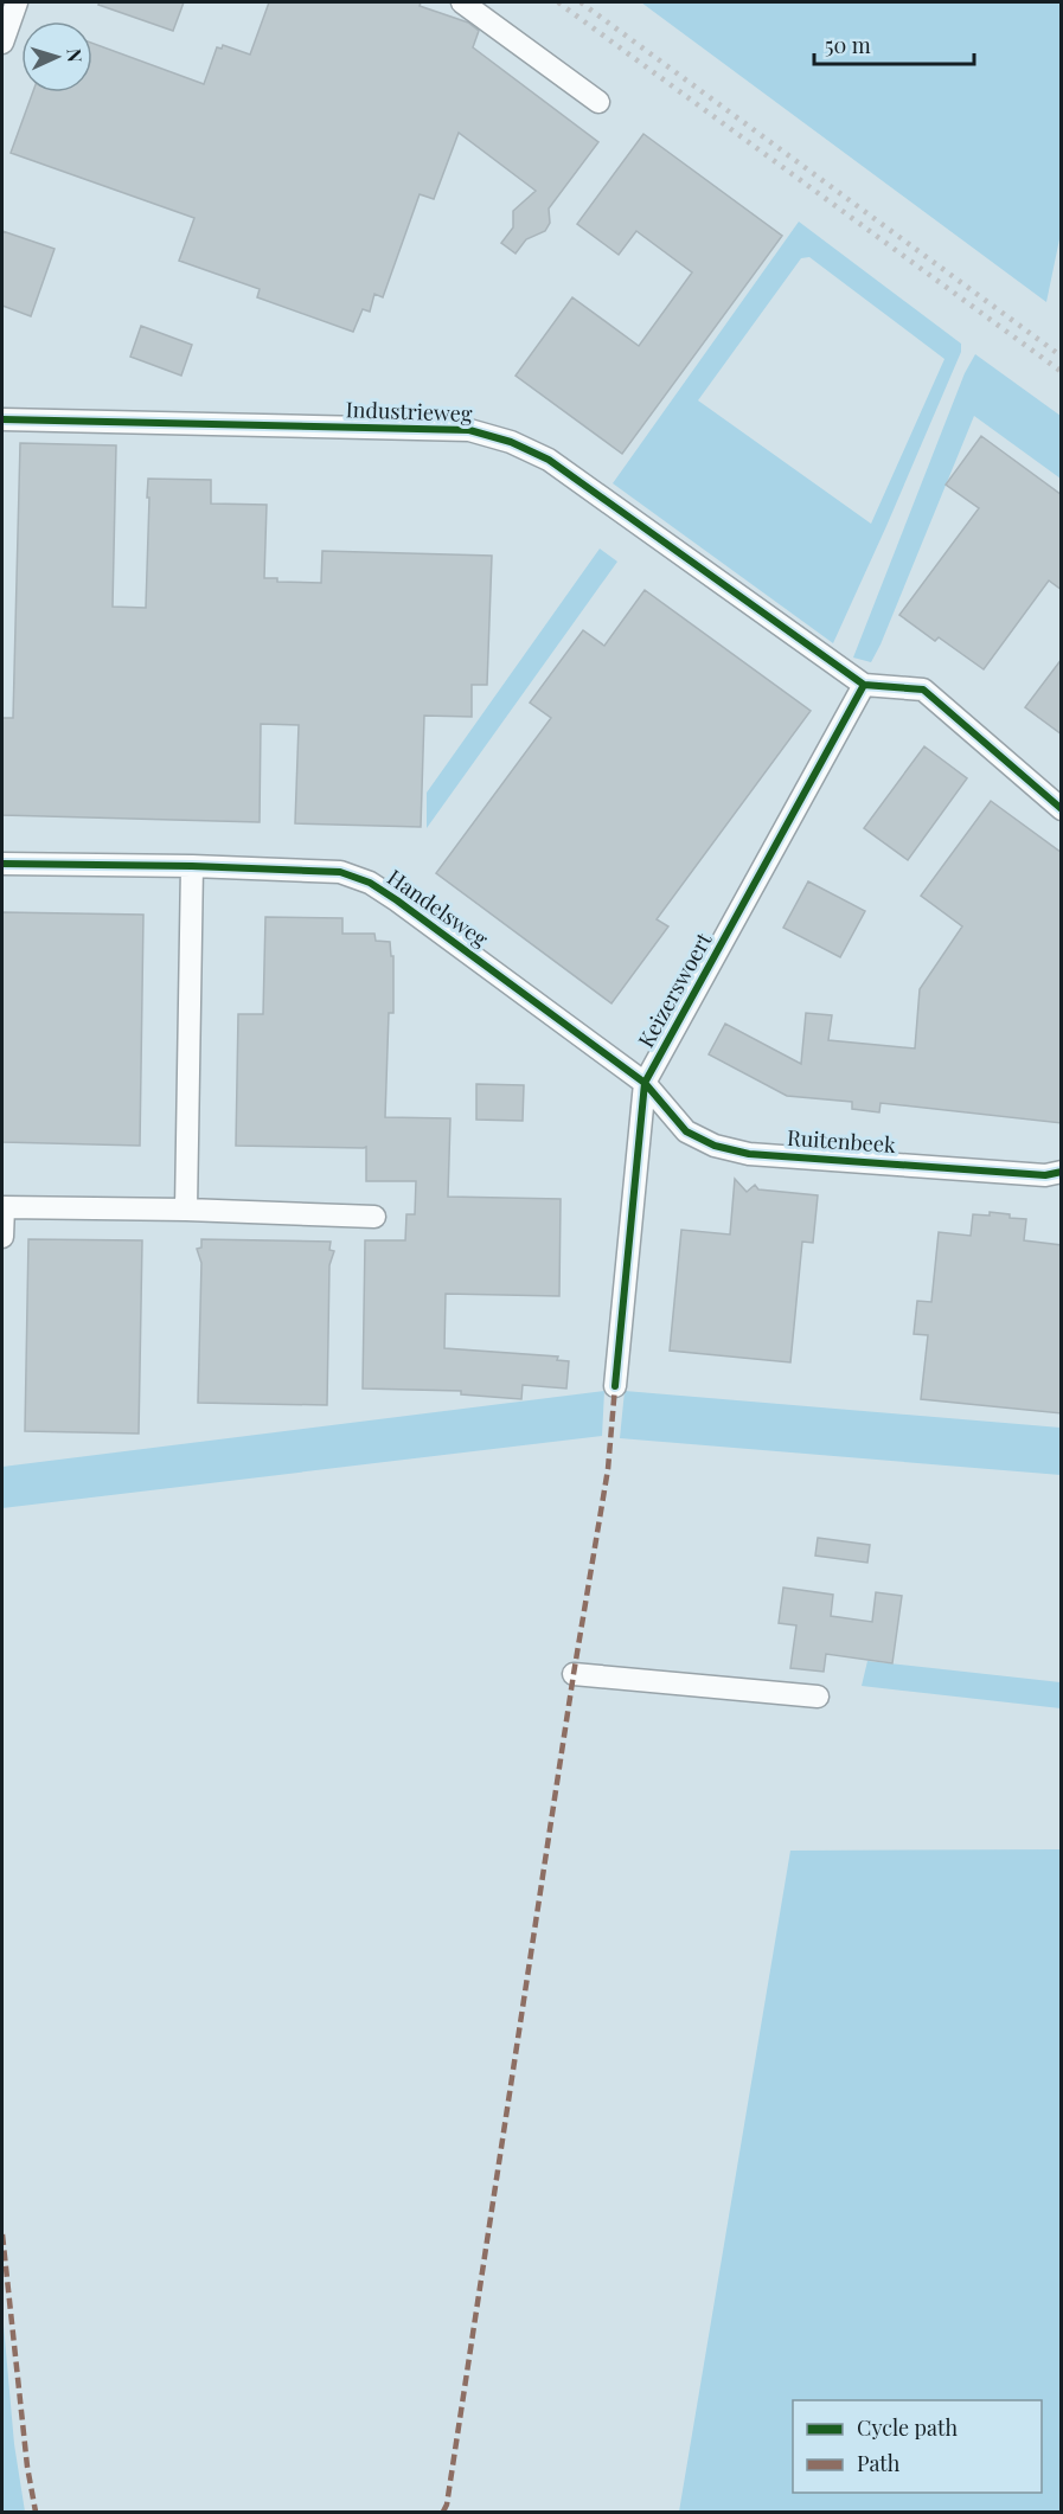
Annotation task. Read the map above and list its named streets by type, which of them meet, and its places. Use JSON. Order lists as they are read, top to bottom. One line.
{"streets":{"street":["Industrieweg","Handelsweg","Keizerswoert","Ruitenbeek"]},"crossings":[["Industrieweg","Keizerswoert"],["Handelsweg","Keizerswoert"],["Handelsweg","Ruitenbeek"],["Keizerswoert","Ruitenbeek"]],"legend":["Cycle path","Path"],"scale_bar":"50 m","north":"right"}
